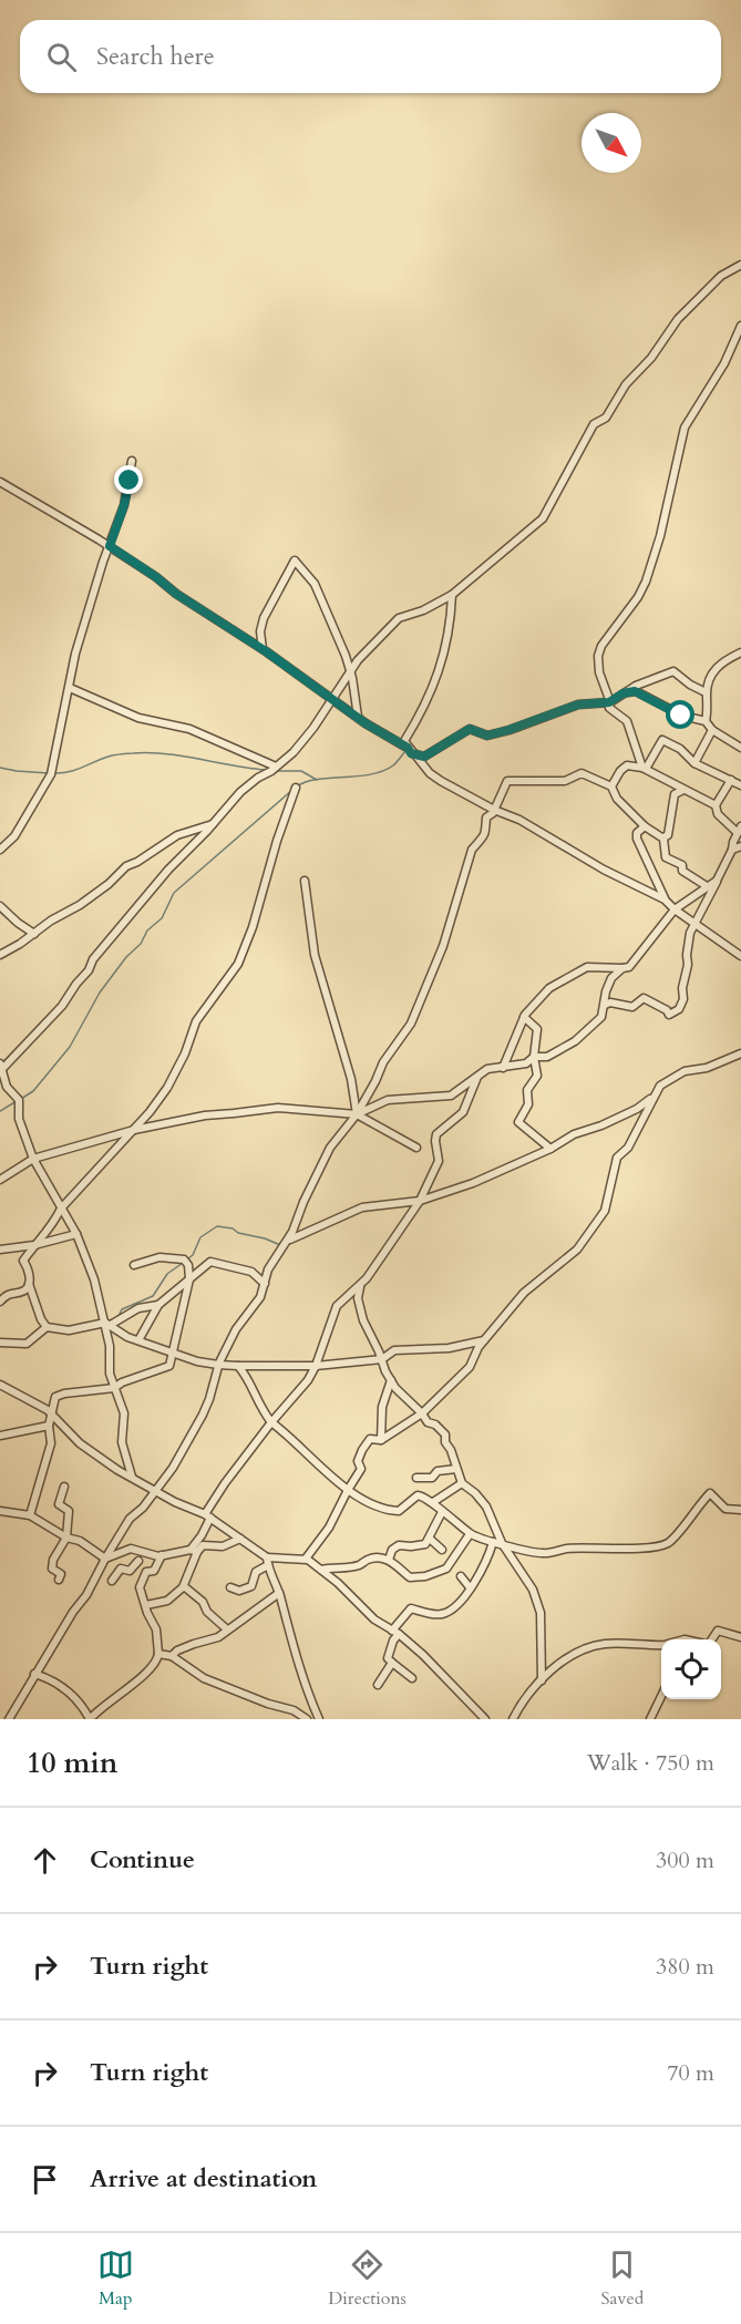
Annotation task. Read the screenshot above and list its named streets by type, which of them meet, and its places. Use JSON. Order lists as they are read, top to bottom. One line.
{"north":"bottom right","page":{"search":"Search here","heading":["10 min","Walk · 750 m"],"list":[["Continue","300 m"],["Turn right","380 m"],["Turn right","70 m"],"Arrive at destination"],"nav":["Map","Directions","Saved"]}}
